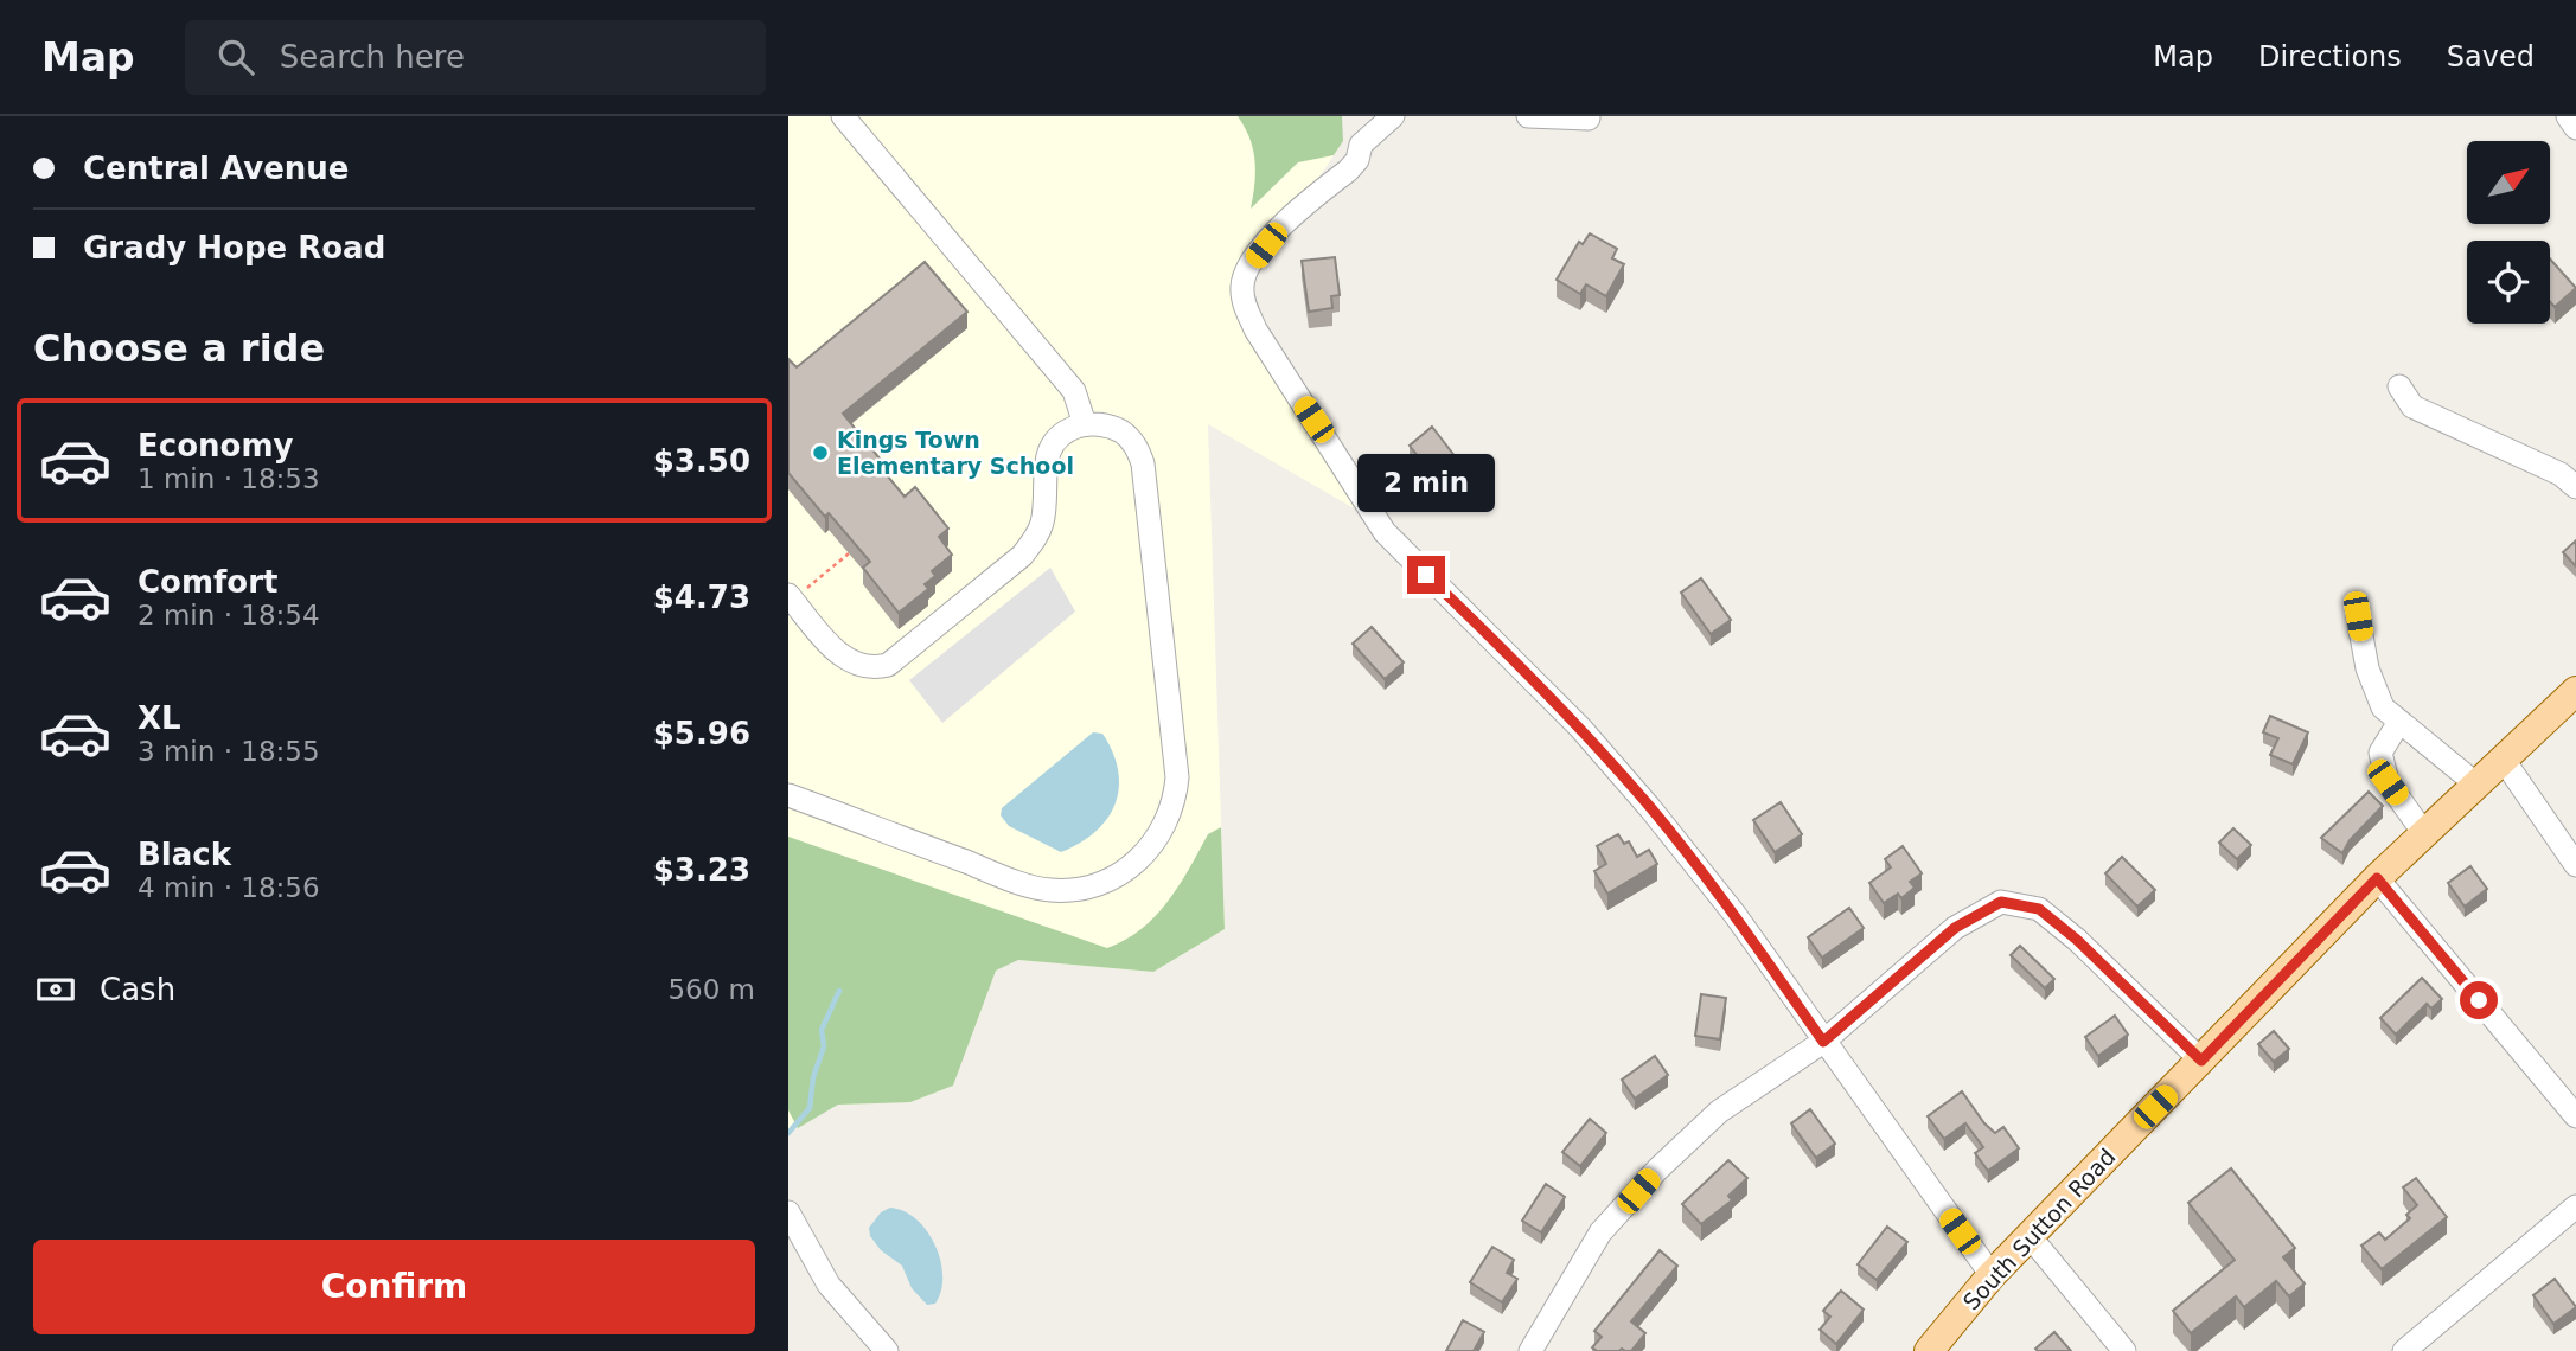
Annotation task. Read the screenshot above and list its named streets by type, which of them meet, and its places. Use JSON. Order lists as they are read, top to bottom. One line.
{"streets":{"main road":["South Sutton Road"]},"places":["Kings Town Elementary School"],"north":"top right","page":{"header":"Map","search":"Search here","nav":["Map","Directions","Saved"],"banner":["Central Avenue","Grady Hope Road"],"heading":"Choose a ride","list":[{"name":"Economy","note":"1 min · 18:53","value":"$3.50"},{"name":"Comfort","note":"2 min · 18:54","value":"$4.73"},{"name":"XL","note":"3 min · 18:55","value":"$5.96"},{"name":"Black","note":"4 min · 18:56","value":"$3.23"}],"bubble":"2 min","pay":["Cash","560 m"],"buttons":"Confirm"}}
